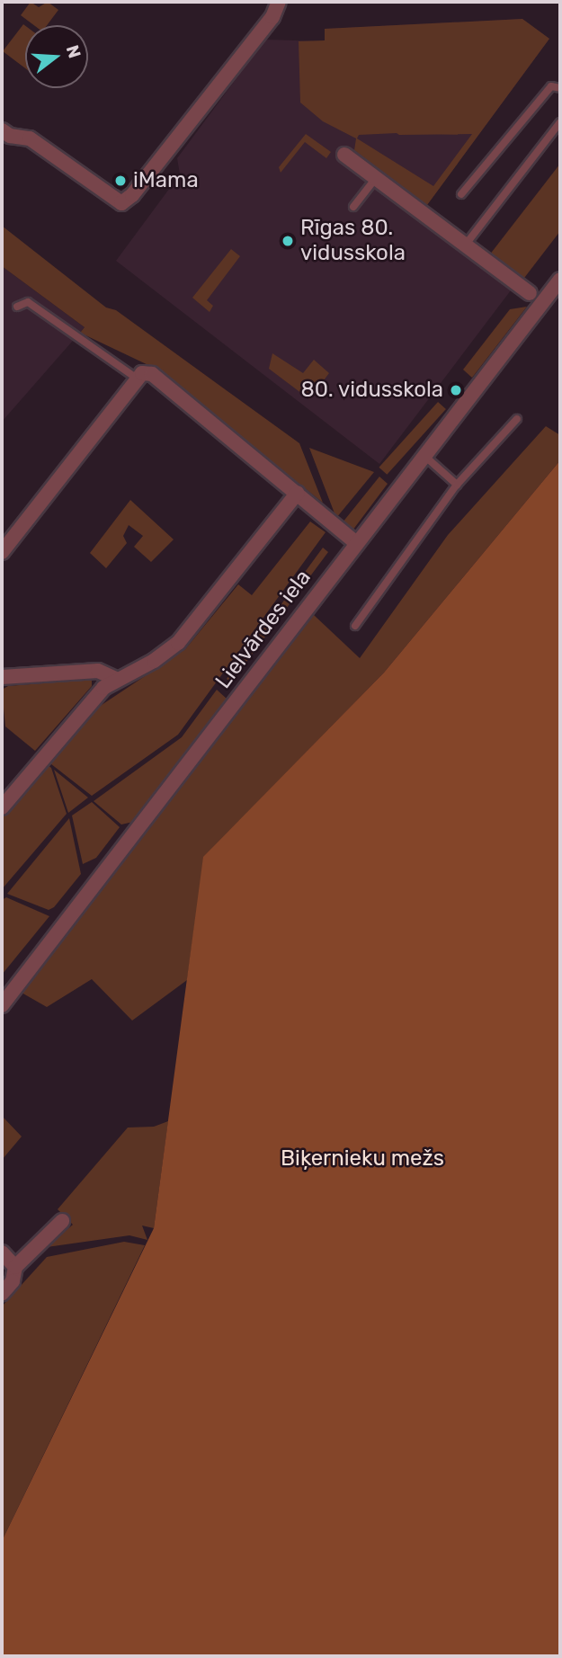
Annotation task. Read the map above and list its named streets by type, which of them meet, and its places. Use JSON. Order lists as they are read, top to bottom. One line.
{"streets":{"street":["Lielvārdes iela"]},"parks":["Biķernieku mežs"],"places":["iMama","Rīgas 80. vidusskola","80. vidusskola"],"north":"right"}
